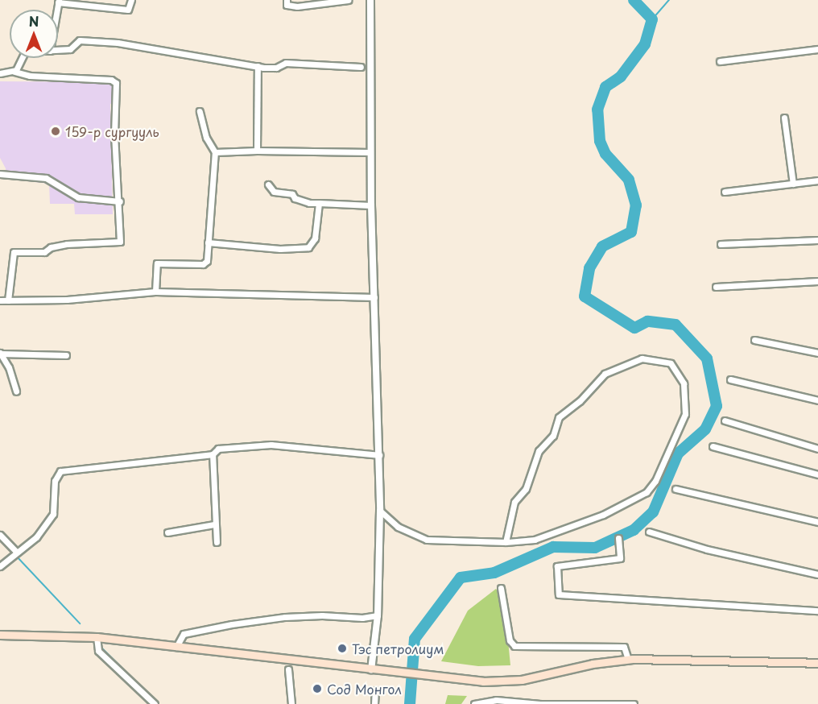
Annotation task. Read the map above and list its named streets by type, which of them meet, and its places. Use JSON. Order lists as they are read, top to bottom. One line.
{"places":["159-р сургууль","Тэс петролиум","Сод Монгол"],"north":"top"}
